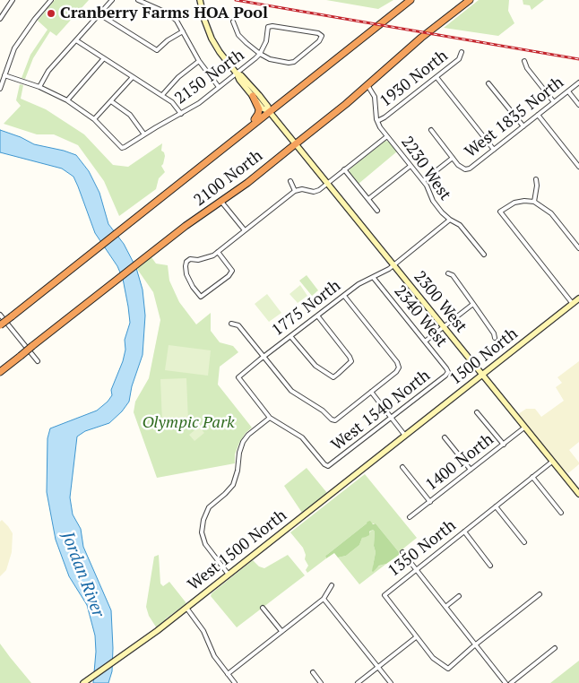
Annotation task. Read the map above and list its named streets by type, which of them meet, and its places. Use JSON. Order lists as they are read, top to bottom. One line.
{"streets":{"highway":["2100 North"],"main road":["2300 West","1500 North","West 1500 North"],"street":["2150 North","1930 North","West 1835 North","2230 West","1775 North","2340 West","West 1540 North","1400 North","1350 North"]},"crossings":[["1930 North","2230 West"],["2230 West","2100 North"],["2230 West","1775 North"],["2100 North","2300 West"],["2300 West","1775 North"],["2300 West","1500 North"],["2300 West","1400 North"],["2300 West","1350 North"],["1775 North","2340 West"],["1775 North","West 1540 North"],["2340 West","West 1540 North"],["1500 North","West 1500 North"]],"water":["Jordan River"],"parks":["Olympic Park"],"places":["Cranberry Farms HOA Pool"]}
